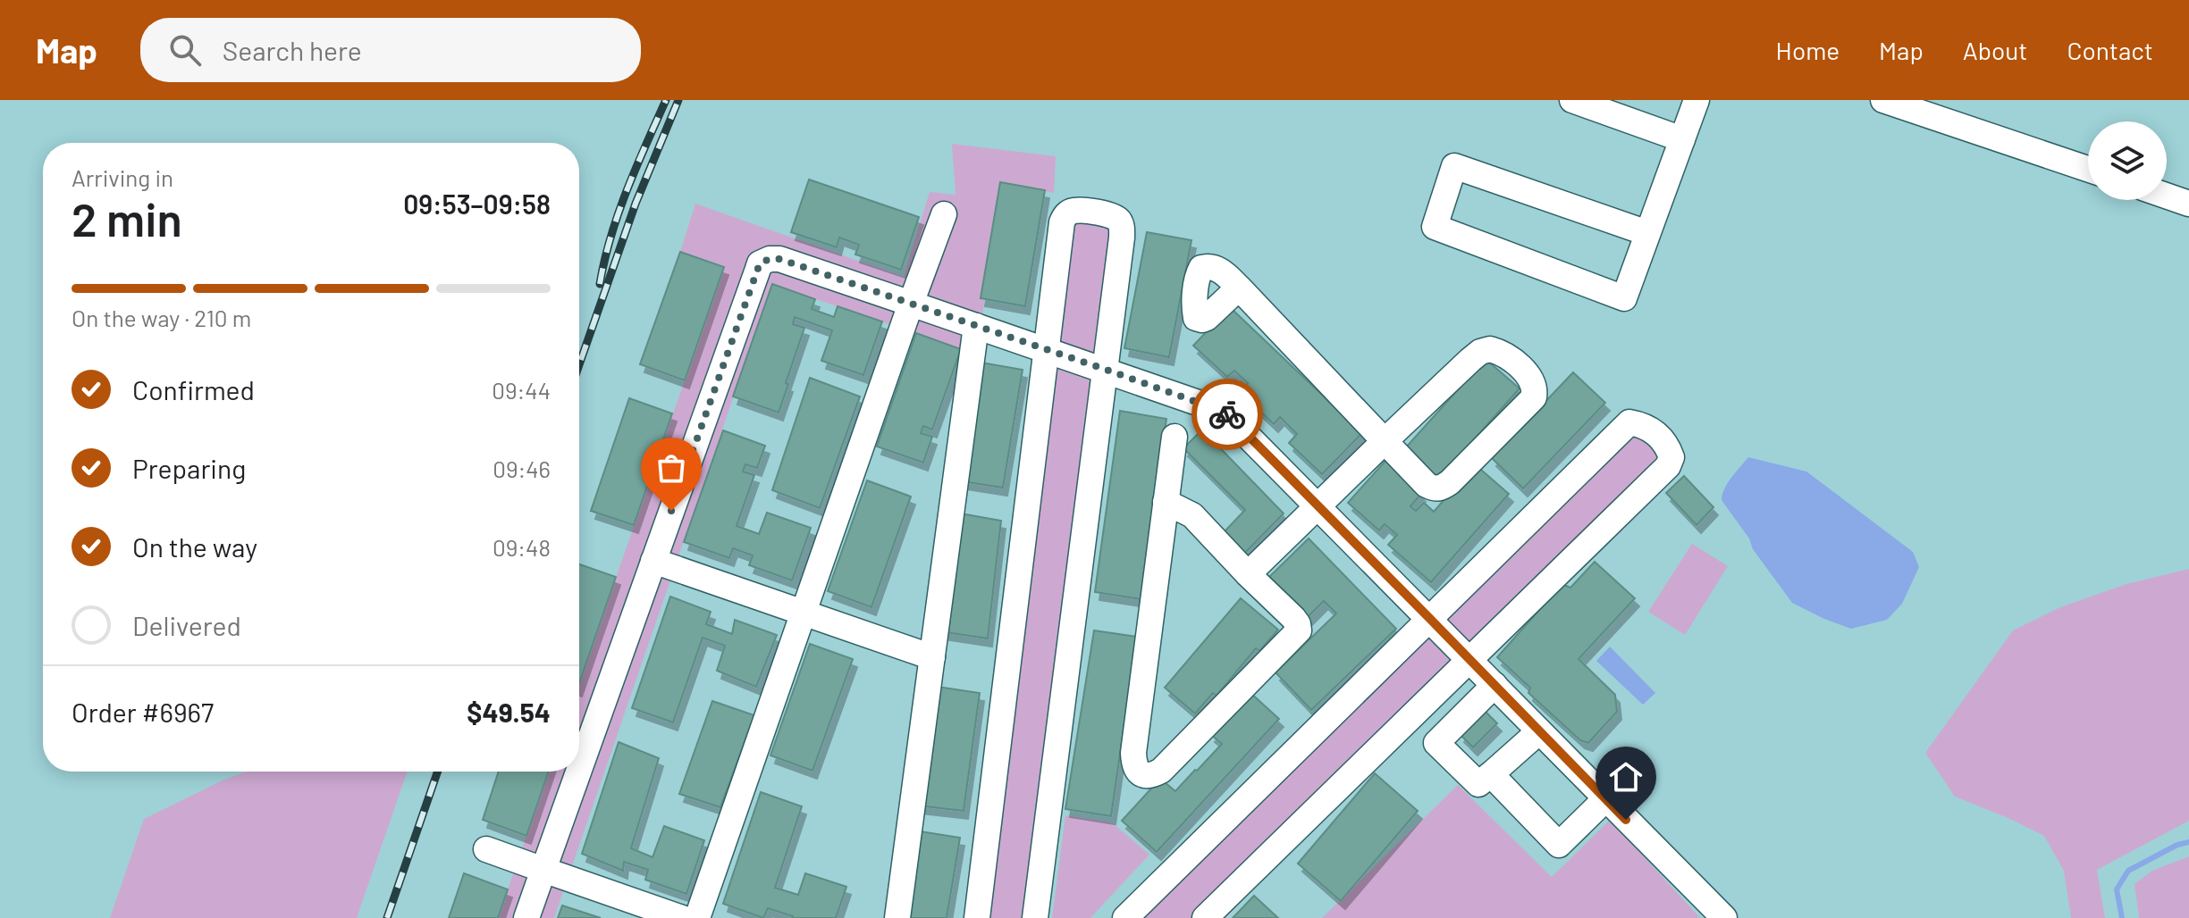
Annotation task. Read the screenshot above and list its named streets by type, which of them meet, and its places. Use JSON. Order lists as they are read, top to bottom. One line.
{"page":{"header":"Map","search":"Search here","nav":["Home","Map","About","Contact"],"heading":["2 min","Arriving in","09:53–09:58"],"panel":["Order #6967","$49.54"],"bar":"On the way · 210 m","list":[["Confirmed","09:44"],["Preparing","09:46"],["On the way","09:48"],"Delivered"]}}
